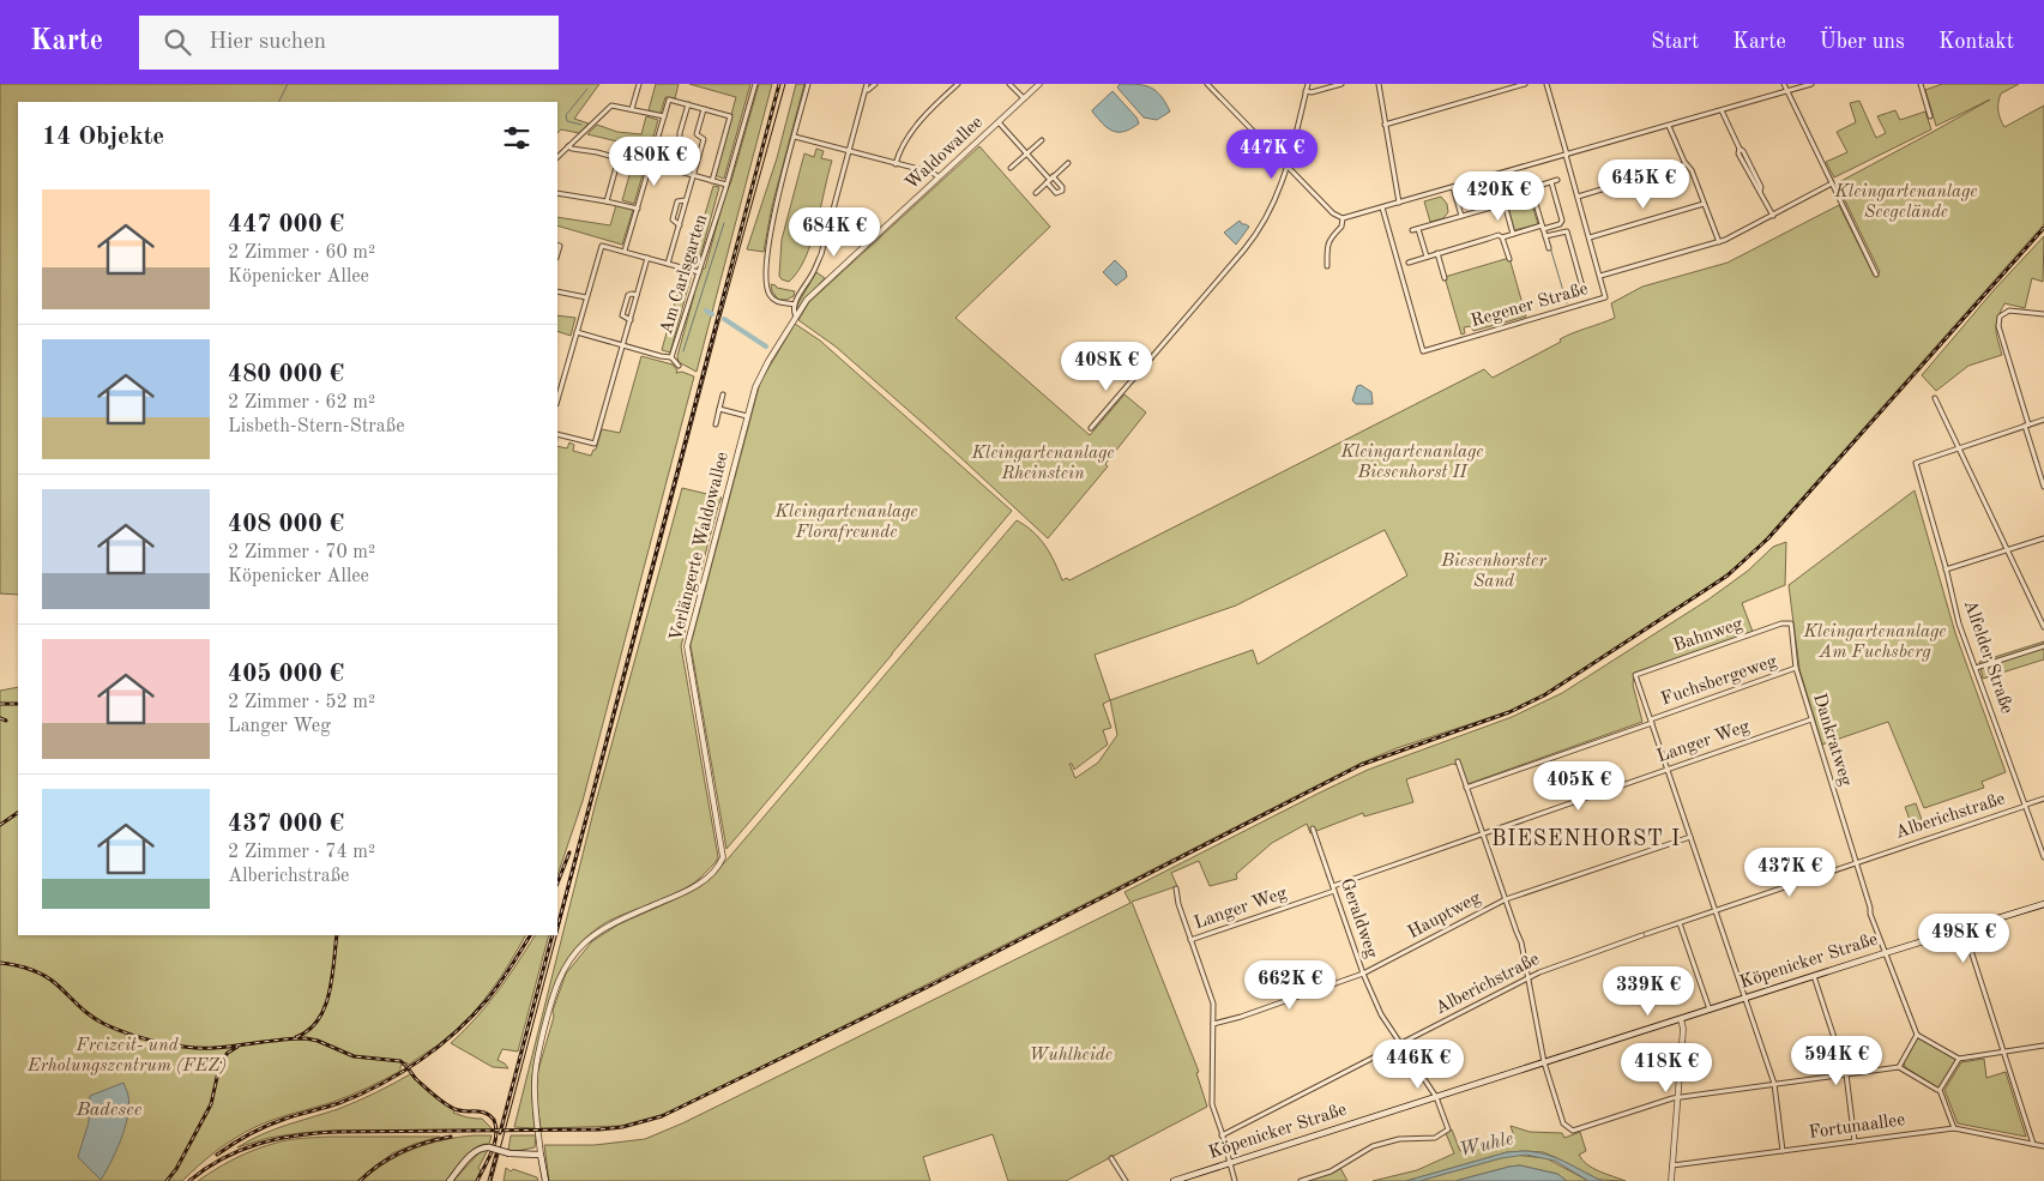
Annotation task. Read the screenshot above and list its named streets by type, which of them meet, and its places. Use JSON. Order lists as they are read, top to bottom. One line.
{"streets":{"main road":["Köpenicker Straße"],"street":["Waldowallee","Am Carlsgarten","Regener Straße","Verlängerte Waldowallee","Bahnweg","Alfelder Straße","Fuchsbergeweg","Dankratweg","Langer Weg","Alberichstraße","Hauptweg","Geraldweg","Fortunaallee"]},"crossings":[["Waldowallee","Verlängerte Waldowallee"],["Bahnweg","Fuchsbergeweg"],["Bahnweg","Dankratweg"],["Alfelder Straße","Alberichstraße"],["Fuchsbergeweg","Dankratweg"],["Dankratweg","Langer Weg"],["Dankratweg","Alberichstraße"],["Dankratweg","Köpenicker Straße"],["Langer Weg","Geraldweg"],["Alberichstraße","Geraldweg"],["Hauptweg","Geraldweg"],["Geraldweg","Köpenicker Straße"]],"districts":["BIESENHORST I"],"water":["Badesee","Wuhle"],"parks":["Kleingartenanlage Seegelände","Kleingartenanlage Biesenhorst II","Kleingartenanlage Rheinstein","Kleingartenanlage Florafreunde","Biesenhorster Sand","Kleingartenanlage Am Fuchsberg","Freizeit- und Erholungszentrum (FEZ)","Wuhlheide"],"page":{"header":"Karte","search":"Hier suchen","nav":["Start","Karte","Über uns","Kontakt"],"heading":"14 Objekte","price":["447K €","480K €","645K €","420K €","684K €","408K €","405K €","437K €","498K €","662K €","339K €","594K €","446K €","418K €"],"list":[{"name":"447 000 €","note":"2 Zimmer · 60 m² · Köpenicker Allee"},{"name":"480 000 €","note":"2 Zimmer · 62 m² · Lisbeth-Stern-Straße"},{"name":"408 000 €","note":"2 Zimmer · 70 m² · Köpenicker Allee"},{"name":"405 000 €","note":"2 Zimmer · 52 m² · Langer Weg"},{"name":"437 000 €","note":"2 Zimmer · 74 m² · Alberichstraße"}]}}
